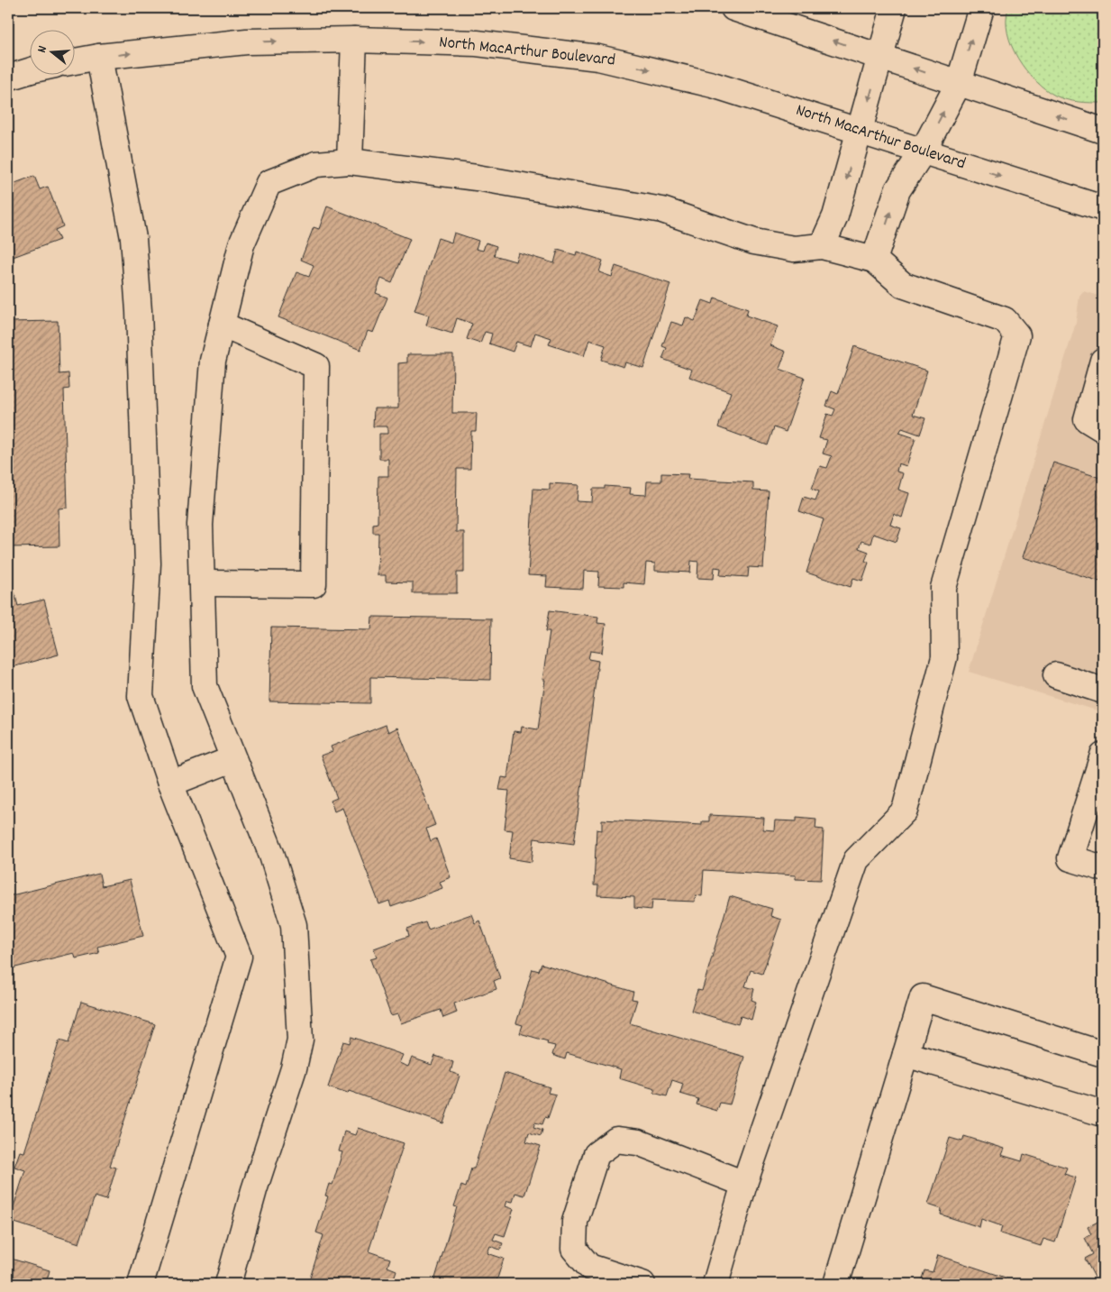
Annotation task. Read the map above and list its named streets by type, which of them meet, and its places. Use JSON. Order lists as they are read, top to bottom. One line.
{"streets":{"main road":["North MacArthur Boulevard"]},"north":"left"}
